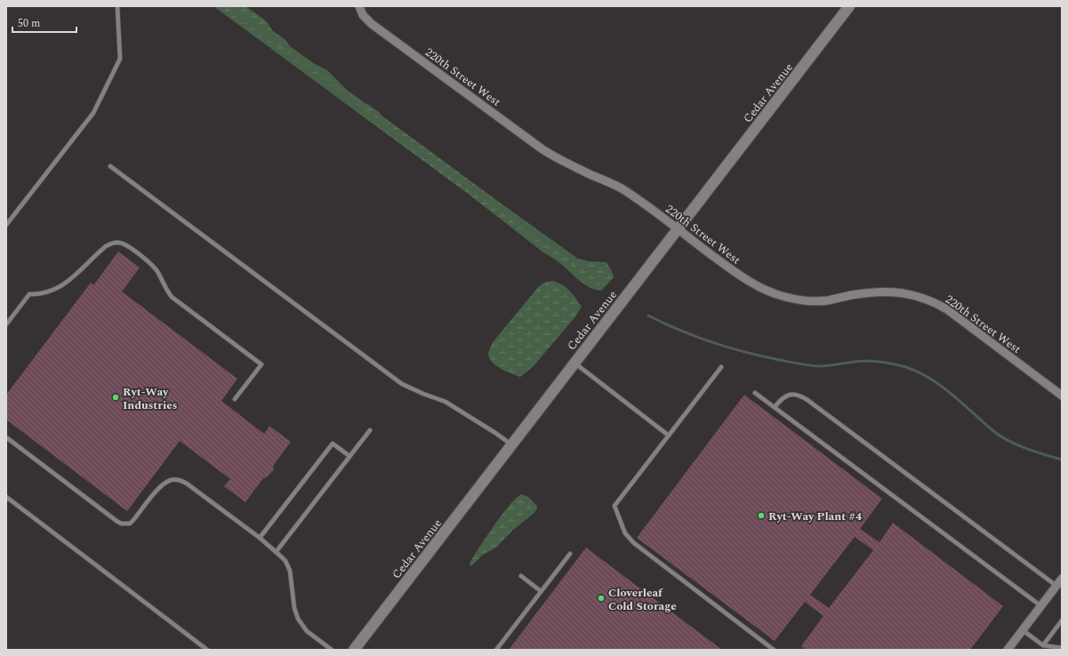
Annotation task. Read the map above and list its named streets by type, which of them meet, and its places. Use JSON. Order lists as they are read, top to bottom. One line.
{"streets":{"main road":["Cedar Avenue"],"street":["220th Street West"]},"crossings":[["220th Street West","Cedar Avenue"]],"places":["Ryt-Way Industries","Ryt-Way Plant #4","Cloverleaf Cold Storage"],"scale_bar":"50 m"}
